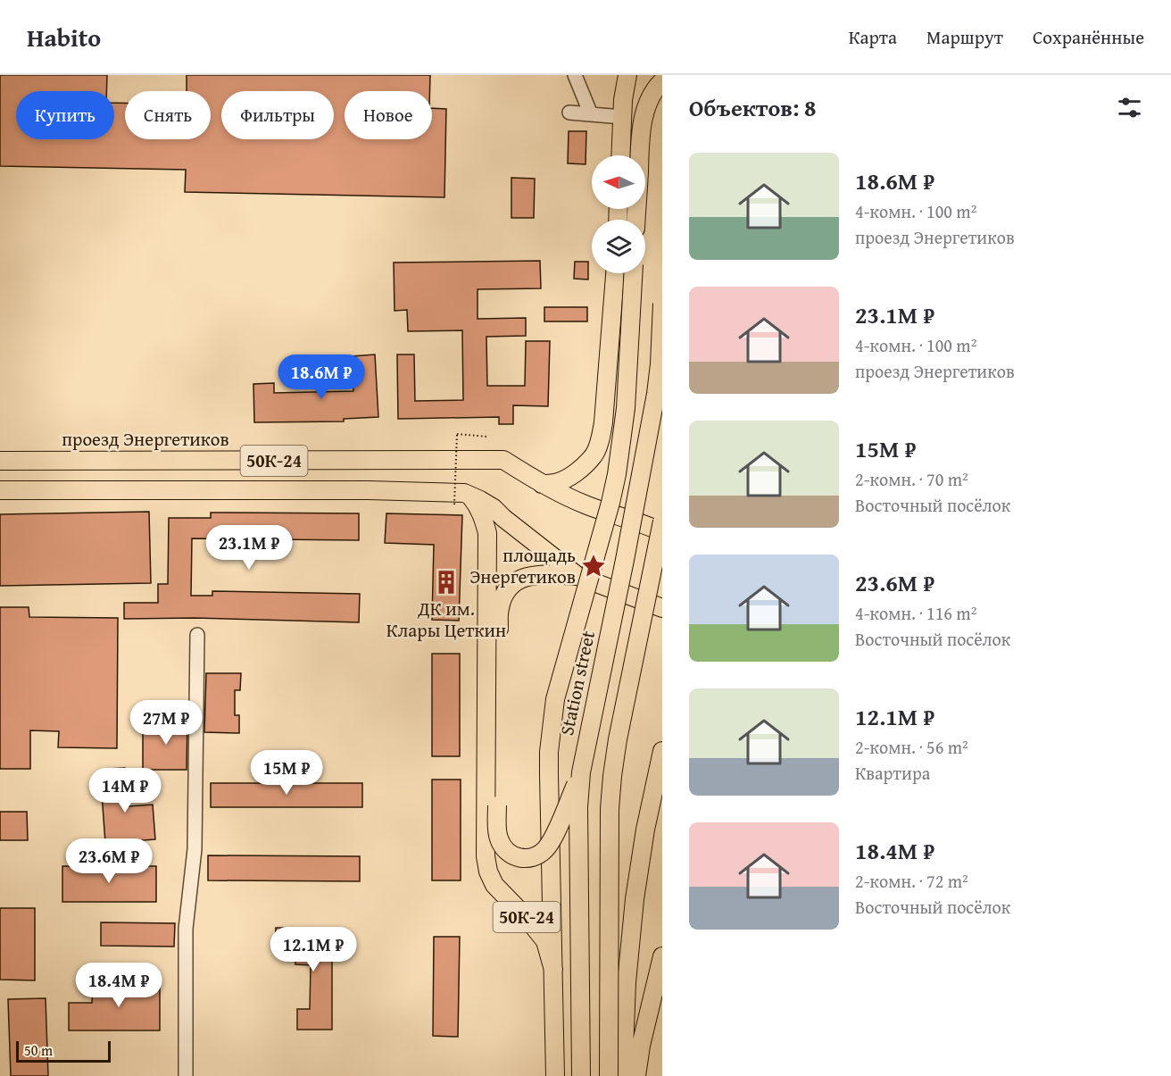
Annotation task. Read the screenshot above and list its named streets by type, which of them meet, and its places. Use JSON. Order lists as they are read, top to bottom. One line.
{"streets":{"main road":["проезд Энергетиков","50К-24","Station street"]},"crossings":[["проезд Энергетиков","50К-24"]],"places":{"place":["площадь Энергетиков"],"building":["ДК им. Клары Цеткин"]},"scale_bar":"50 m","north":"left","page":{"header":"Habito","nav":["Карта","Маршрут","Сохранённые"],"heading":"Объектов: 8","chip":["Купить","Снять","Фильтры","Новое"],"list":[{"name":"18.6M ₽","note":"4-комн. · 100 m² · проезд Энергетиков"},{"name":"23.1M ₽","note":"4-комн. · 100 m² · проезд Энергетиков"},{"name":"15M ₽","note":"2-комн. · 70 m² · Восточный посёлок"},{"name":"23.6M ₽","note":"4-комн. · 116 m² · Восточный посёлок"},{"name":"12.1M ₽","note":"2-комн. · 56 m² · Квартира"},{"name":"18.4M ₽","note":"2-комн. · 72 m² · Восточный посёлок"}],"price":["18.6M ₽","23.1M ₽","27M ₽","15M ₽","14M ₽","23.6M ₽","12.1M ₽","18.4M ₽"],"scale":"50 m"}}
